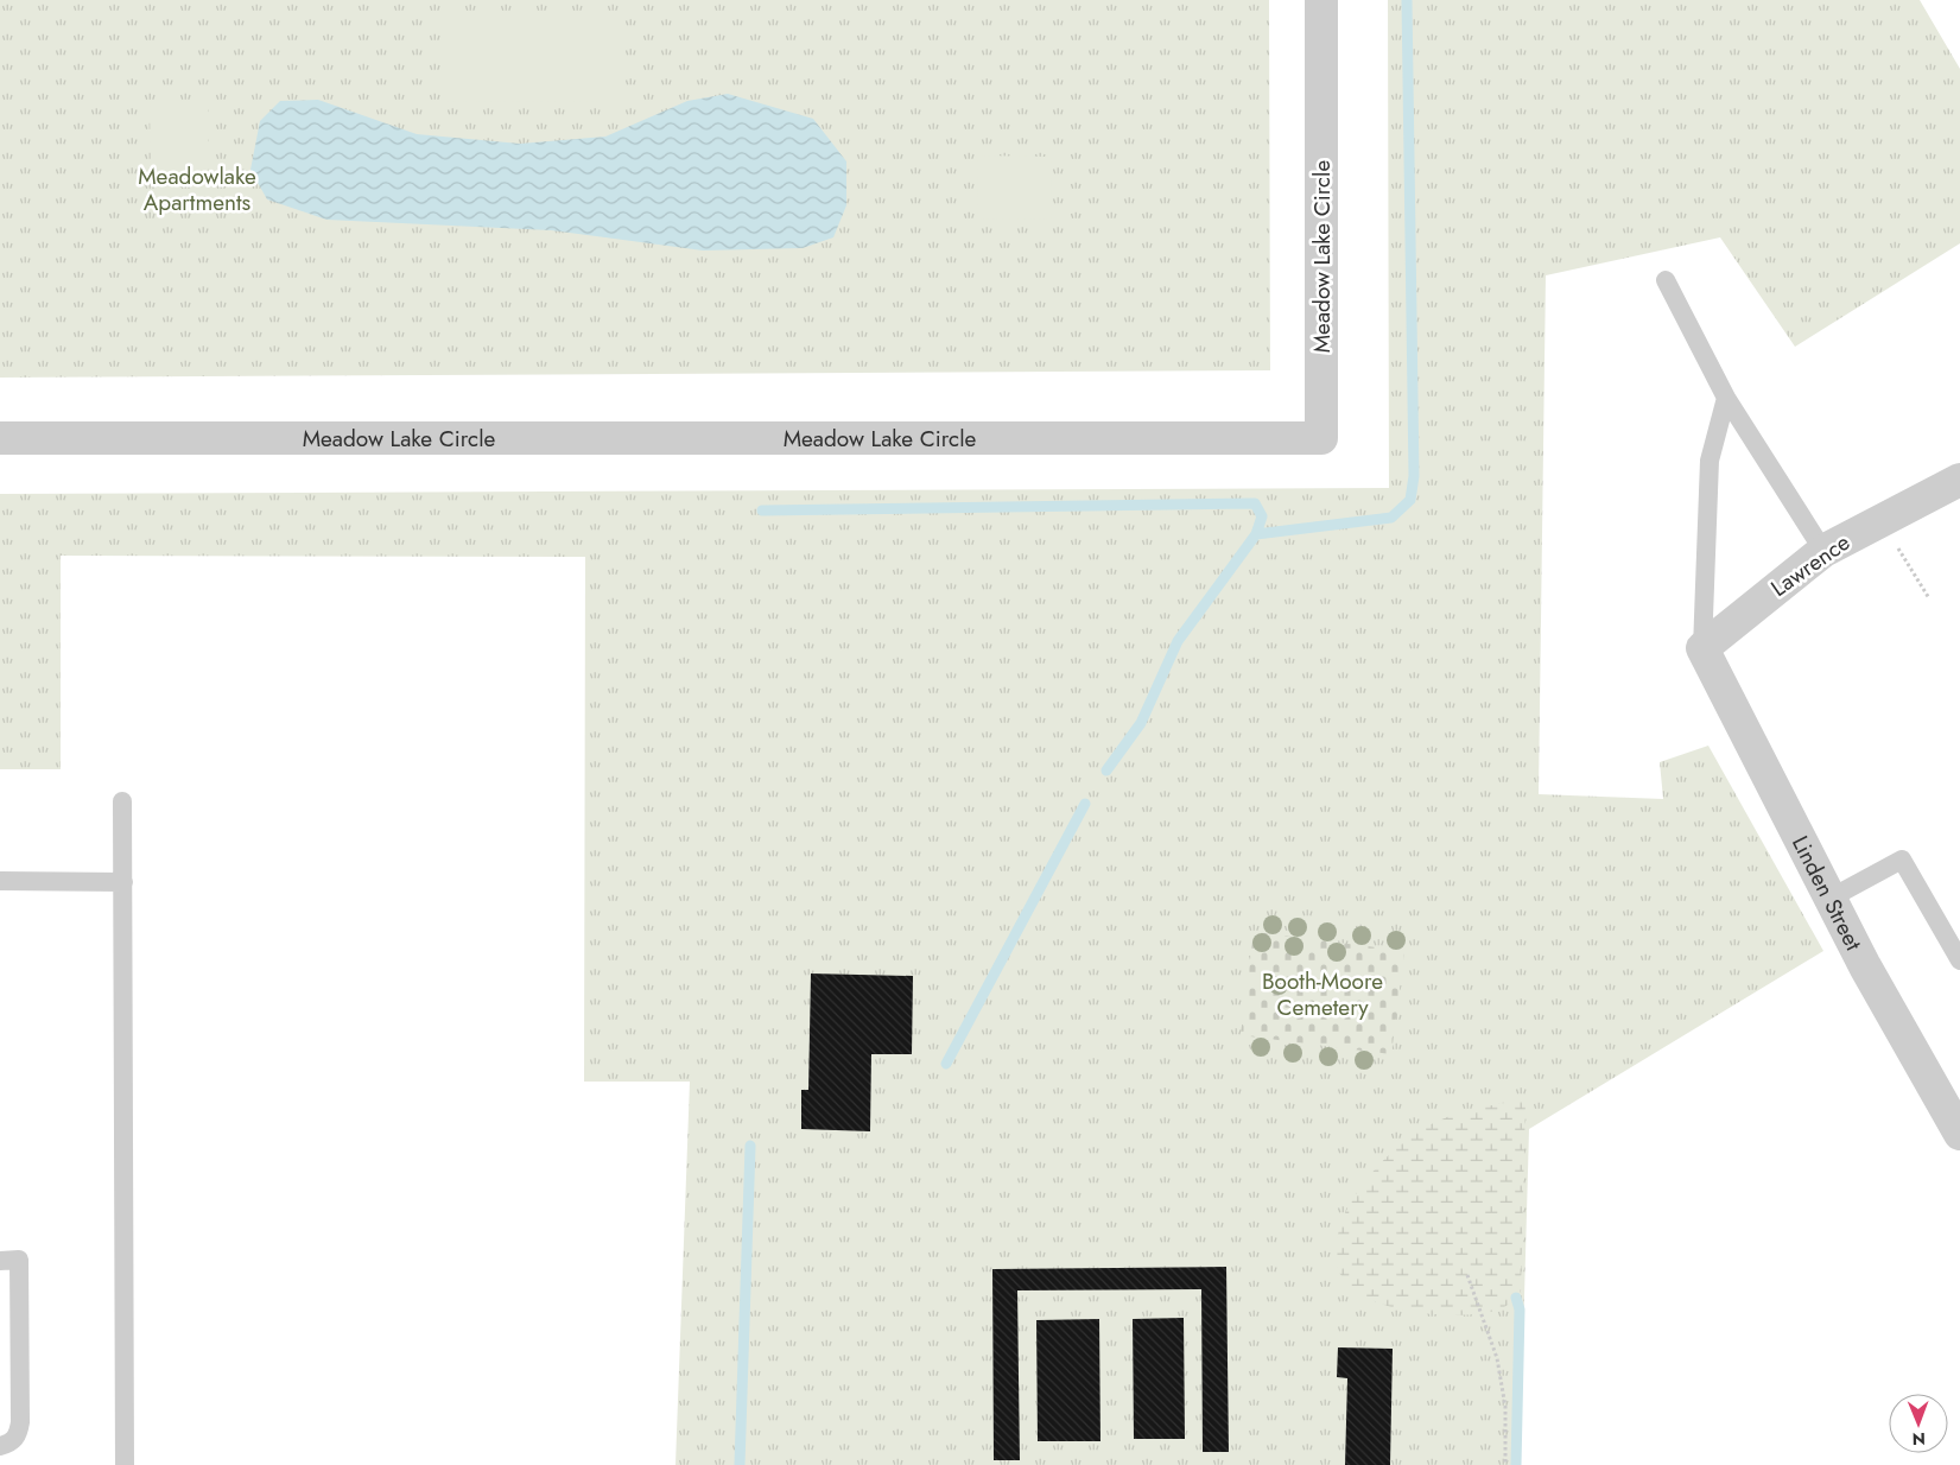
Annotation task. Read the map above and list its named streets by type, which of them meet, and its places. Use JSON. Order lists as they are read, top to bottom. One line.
{"streets":{"street":["Meadow Lake Circle","Lawrence","Linden Street"]},"crossings":[["Lawrence","Linden Street"]],"parks":["Meadowlake Apartments","Booth-Moore Cemetery"],"north":"bottom"}
